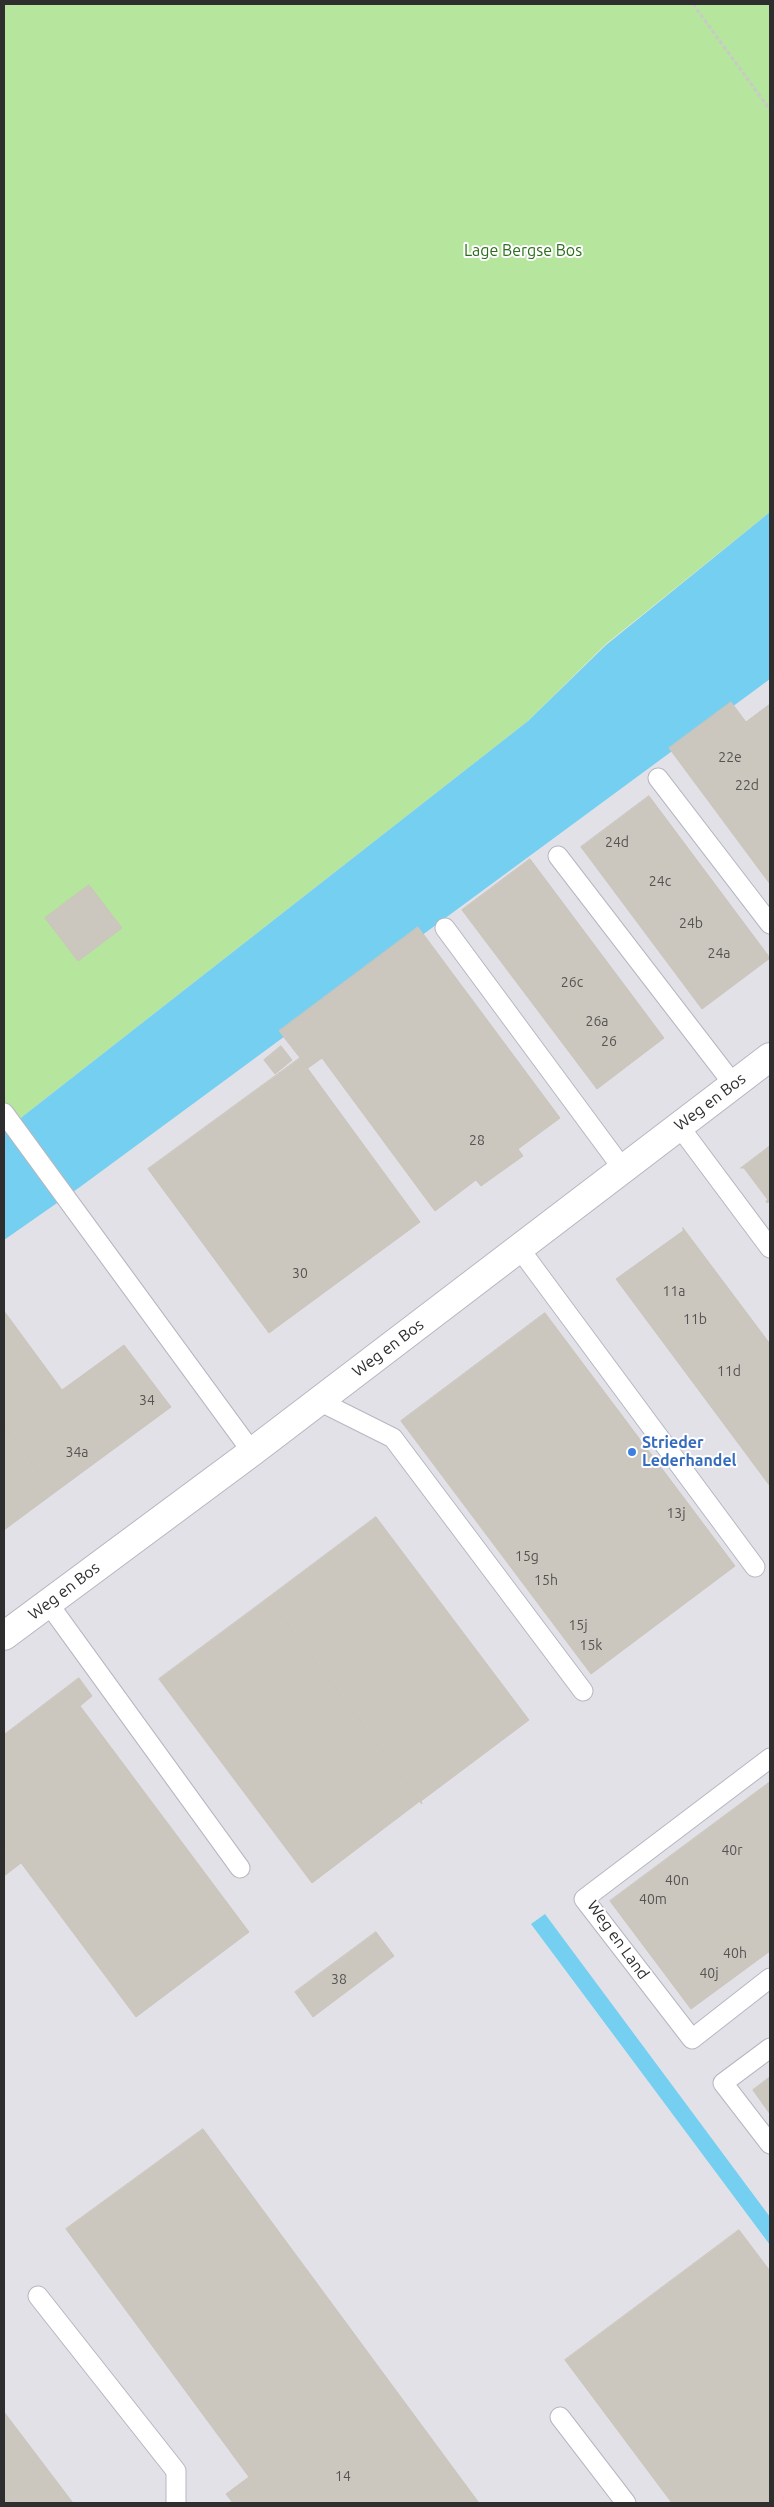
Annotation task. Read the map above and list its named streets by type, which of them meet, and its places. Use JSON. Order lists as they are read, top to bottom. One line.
{"streets":{"street":["Weg en Bos"],"lane":["Weg en Land"]},"parks":["Lage Bergse Bos"],"places":["Strieder Lederhandel"],"house_numbers":["22e","22d","24d","24c","24b","24a","26c","26a","26","28","30","11a","11b","11d","34","34a","13j","15g","15h","15j","15k","40r","40n","40m","40h","40j","38","14"]}
